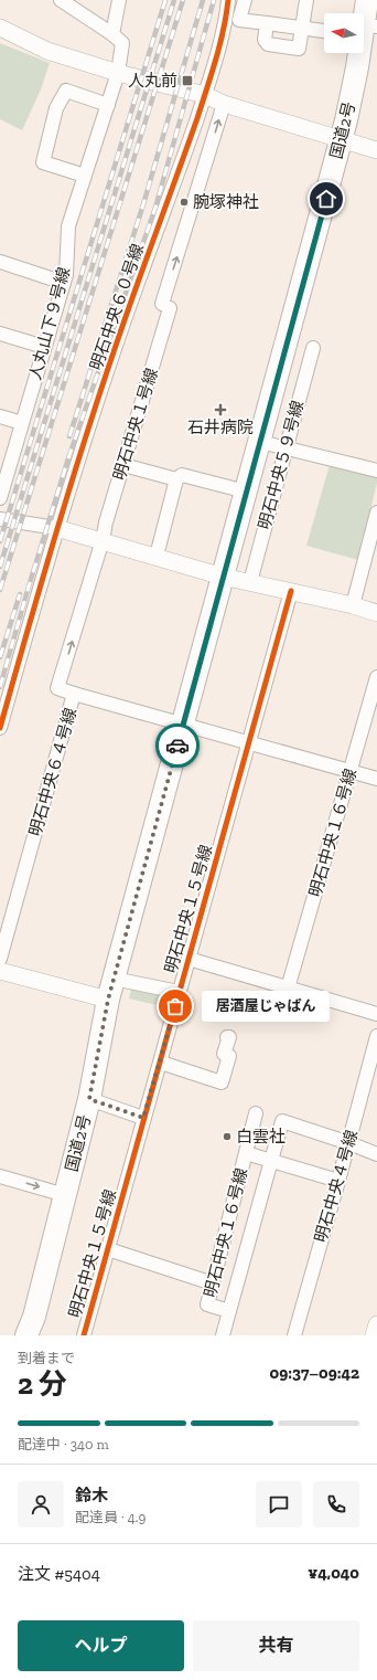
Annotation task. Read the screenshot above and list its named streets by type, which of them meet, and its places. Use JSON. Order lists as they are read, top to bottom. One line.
{"streets":{"highway":["国道2号"],"street":["明石中央６０号線","人丸山下９号線","明石中央１号線","明石中央５９号線","明石中央６４号線","明石中央１６号線","明石中央１５号線","明石中央４号線"]},"crossings":[["国道2号","明石中央６４号線"],["明石中央１号線","明石中央６４号線"],["明石中央６４号線","明石中央１６号線"],["明石中央６４号線","明石中央１５号線"]],"one_way":["明石中央１号線"],"places":{"transit":["人丸前"],"other":["腕塚神社","居酒屋じゃぱん","白雲社"],"health":["石井病院"]},"north":"left","page":{"bubble":"居酒屋じゃぱん","heading":["2 分","到着まで","09:37–09:42"],"panel":["鈴木","配達員 · 4.9","注文 #5404","¥4,040"],"bar":"配達中 · 340 m","buttons":["ヘルプ","共有"]}}
